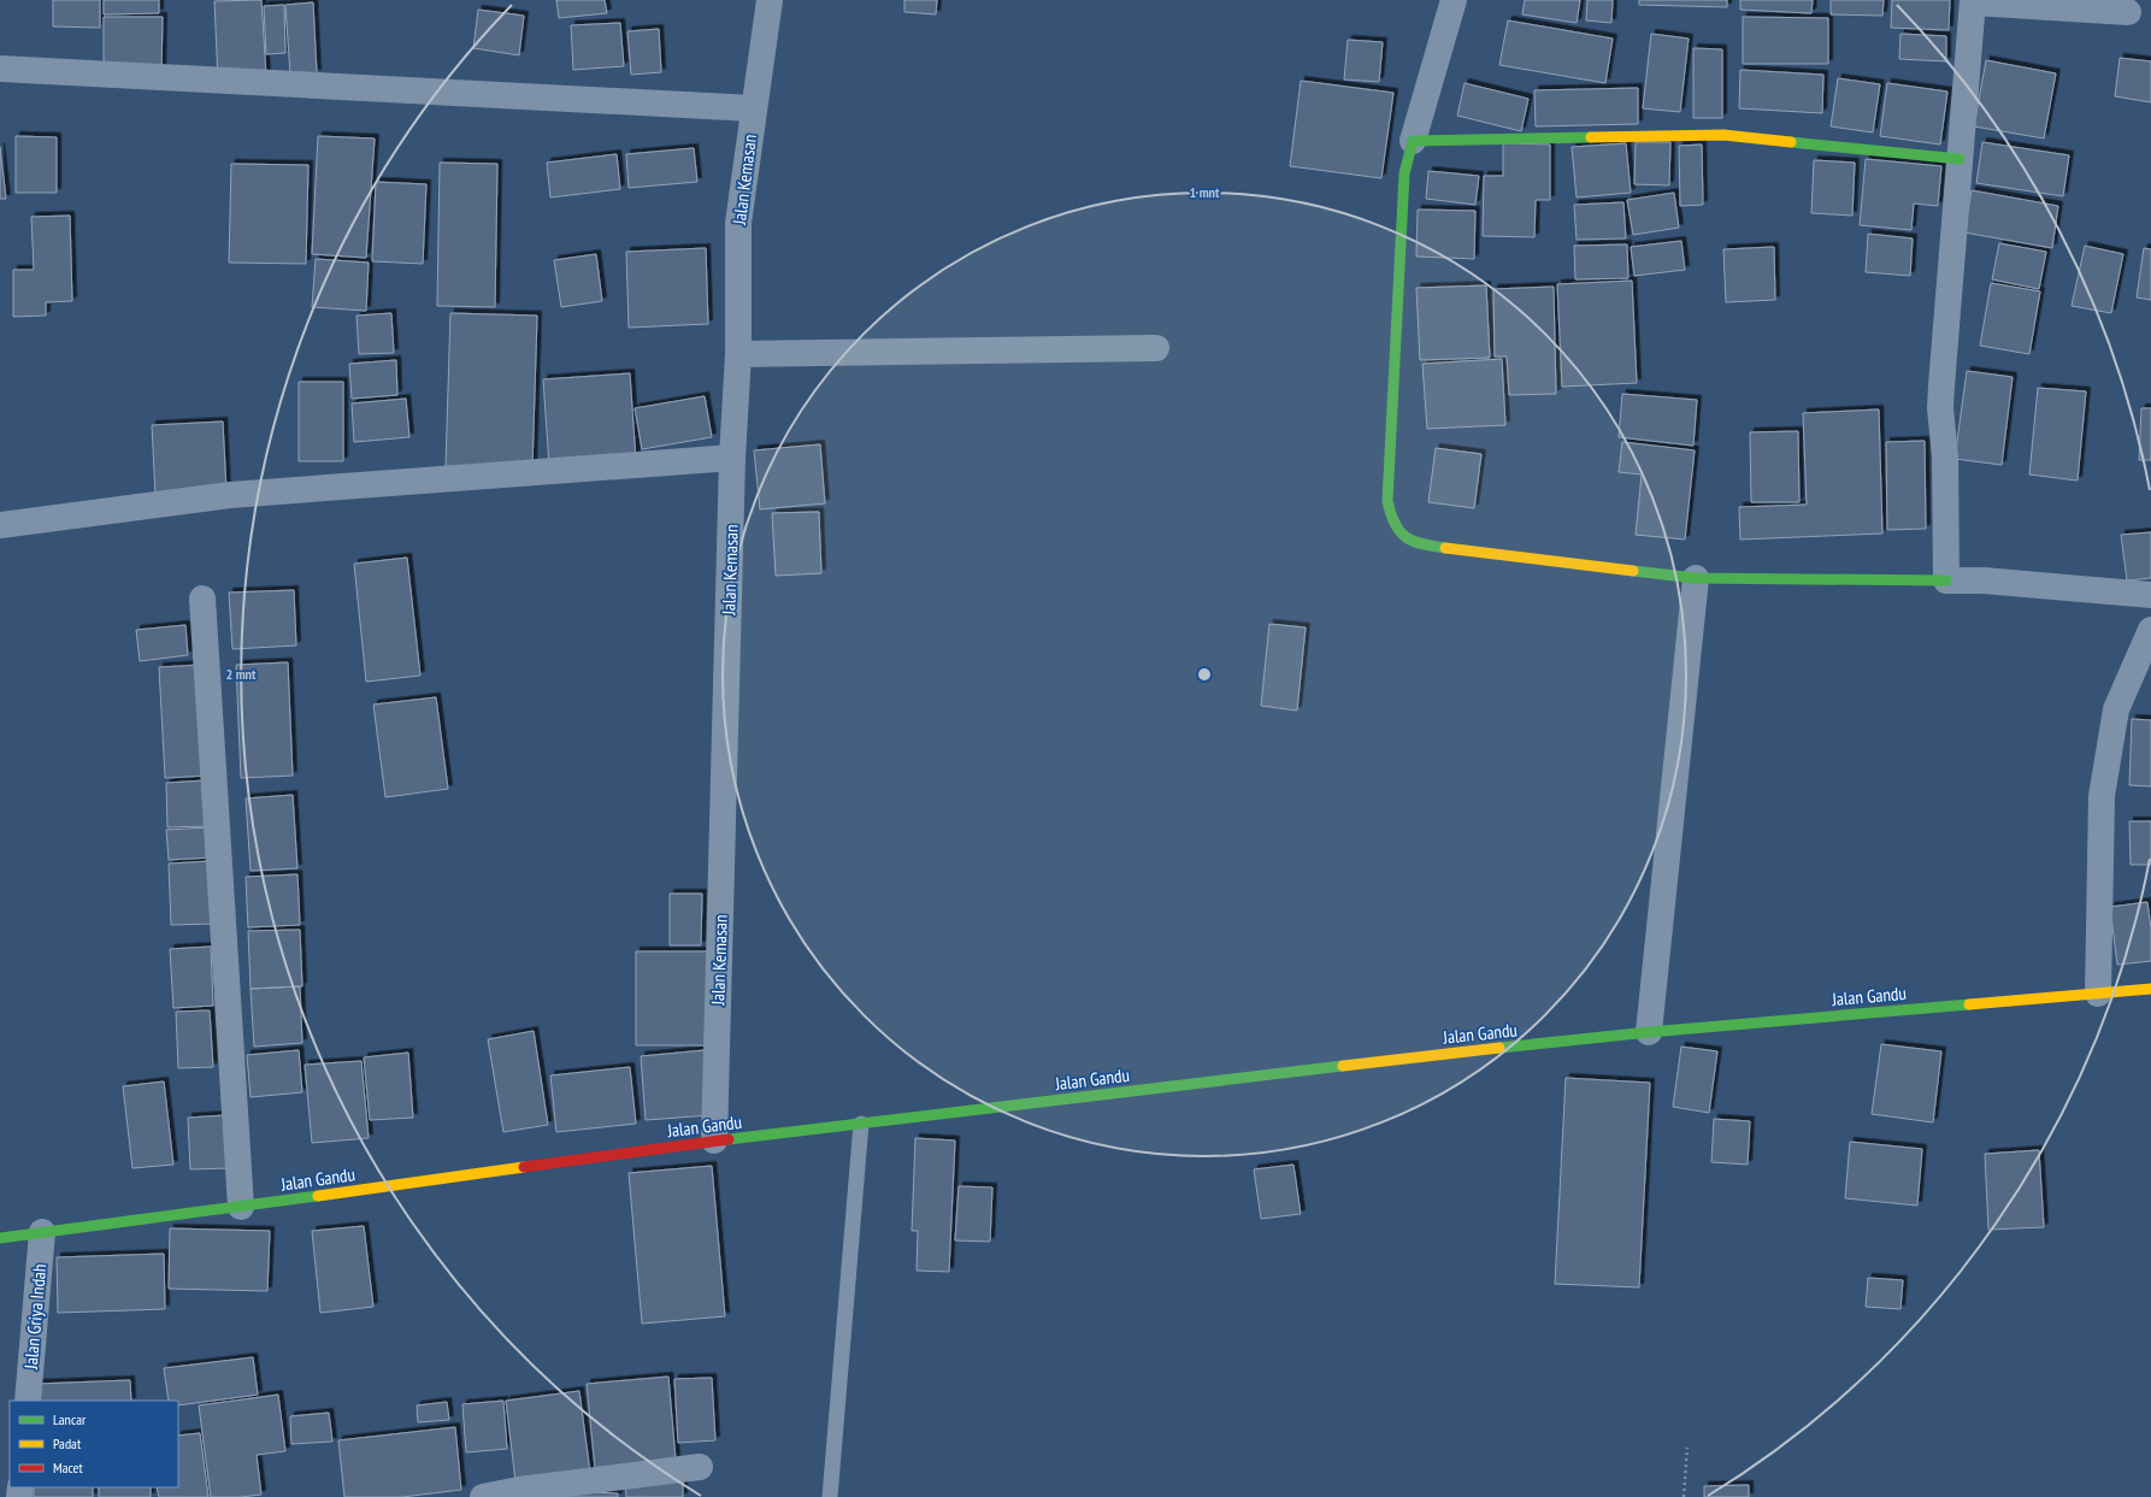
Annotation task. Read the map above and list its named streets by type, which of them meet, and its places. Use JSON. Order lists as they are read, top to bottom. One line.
{"streets":{"street":["Jalan Kemasan","Jalan Gandu","Jalan Griya Indah"]},"crossings":[["Jalan Kemasan","Jalan Gandu"],["Jalan Gandu","Jalan Griya Indah"]],"legend":["Lancar","Padat","Macet"],"rings":["1 mnt","2 mnt"]}
